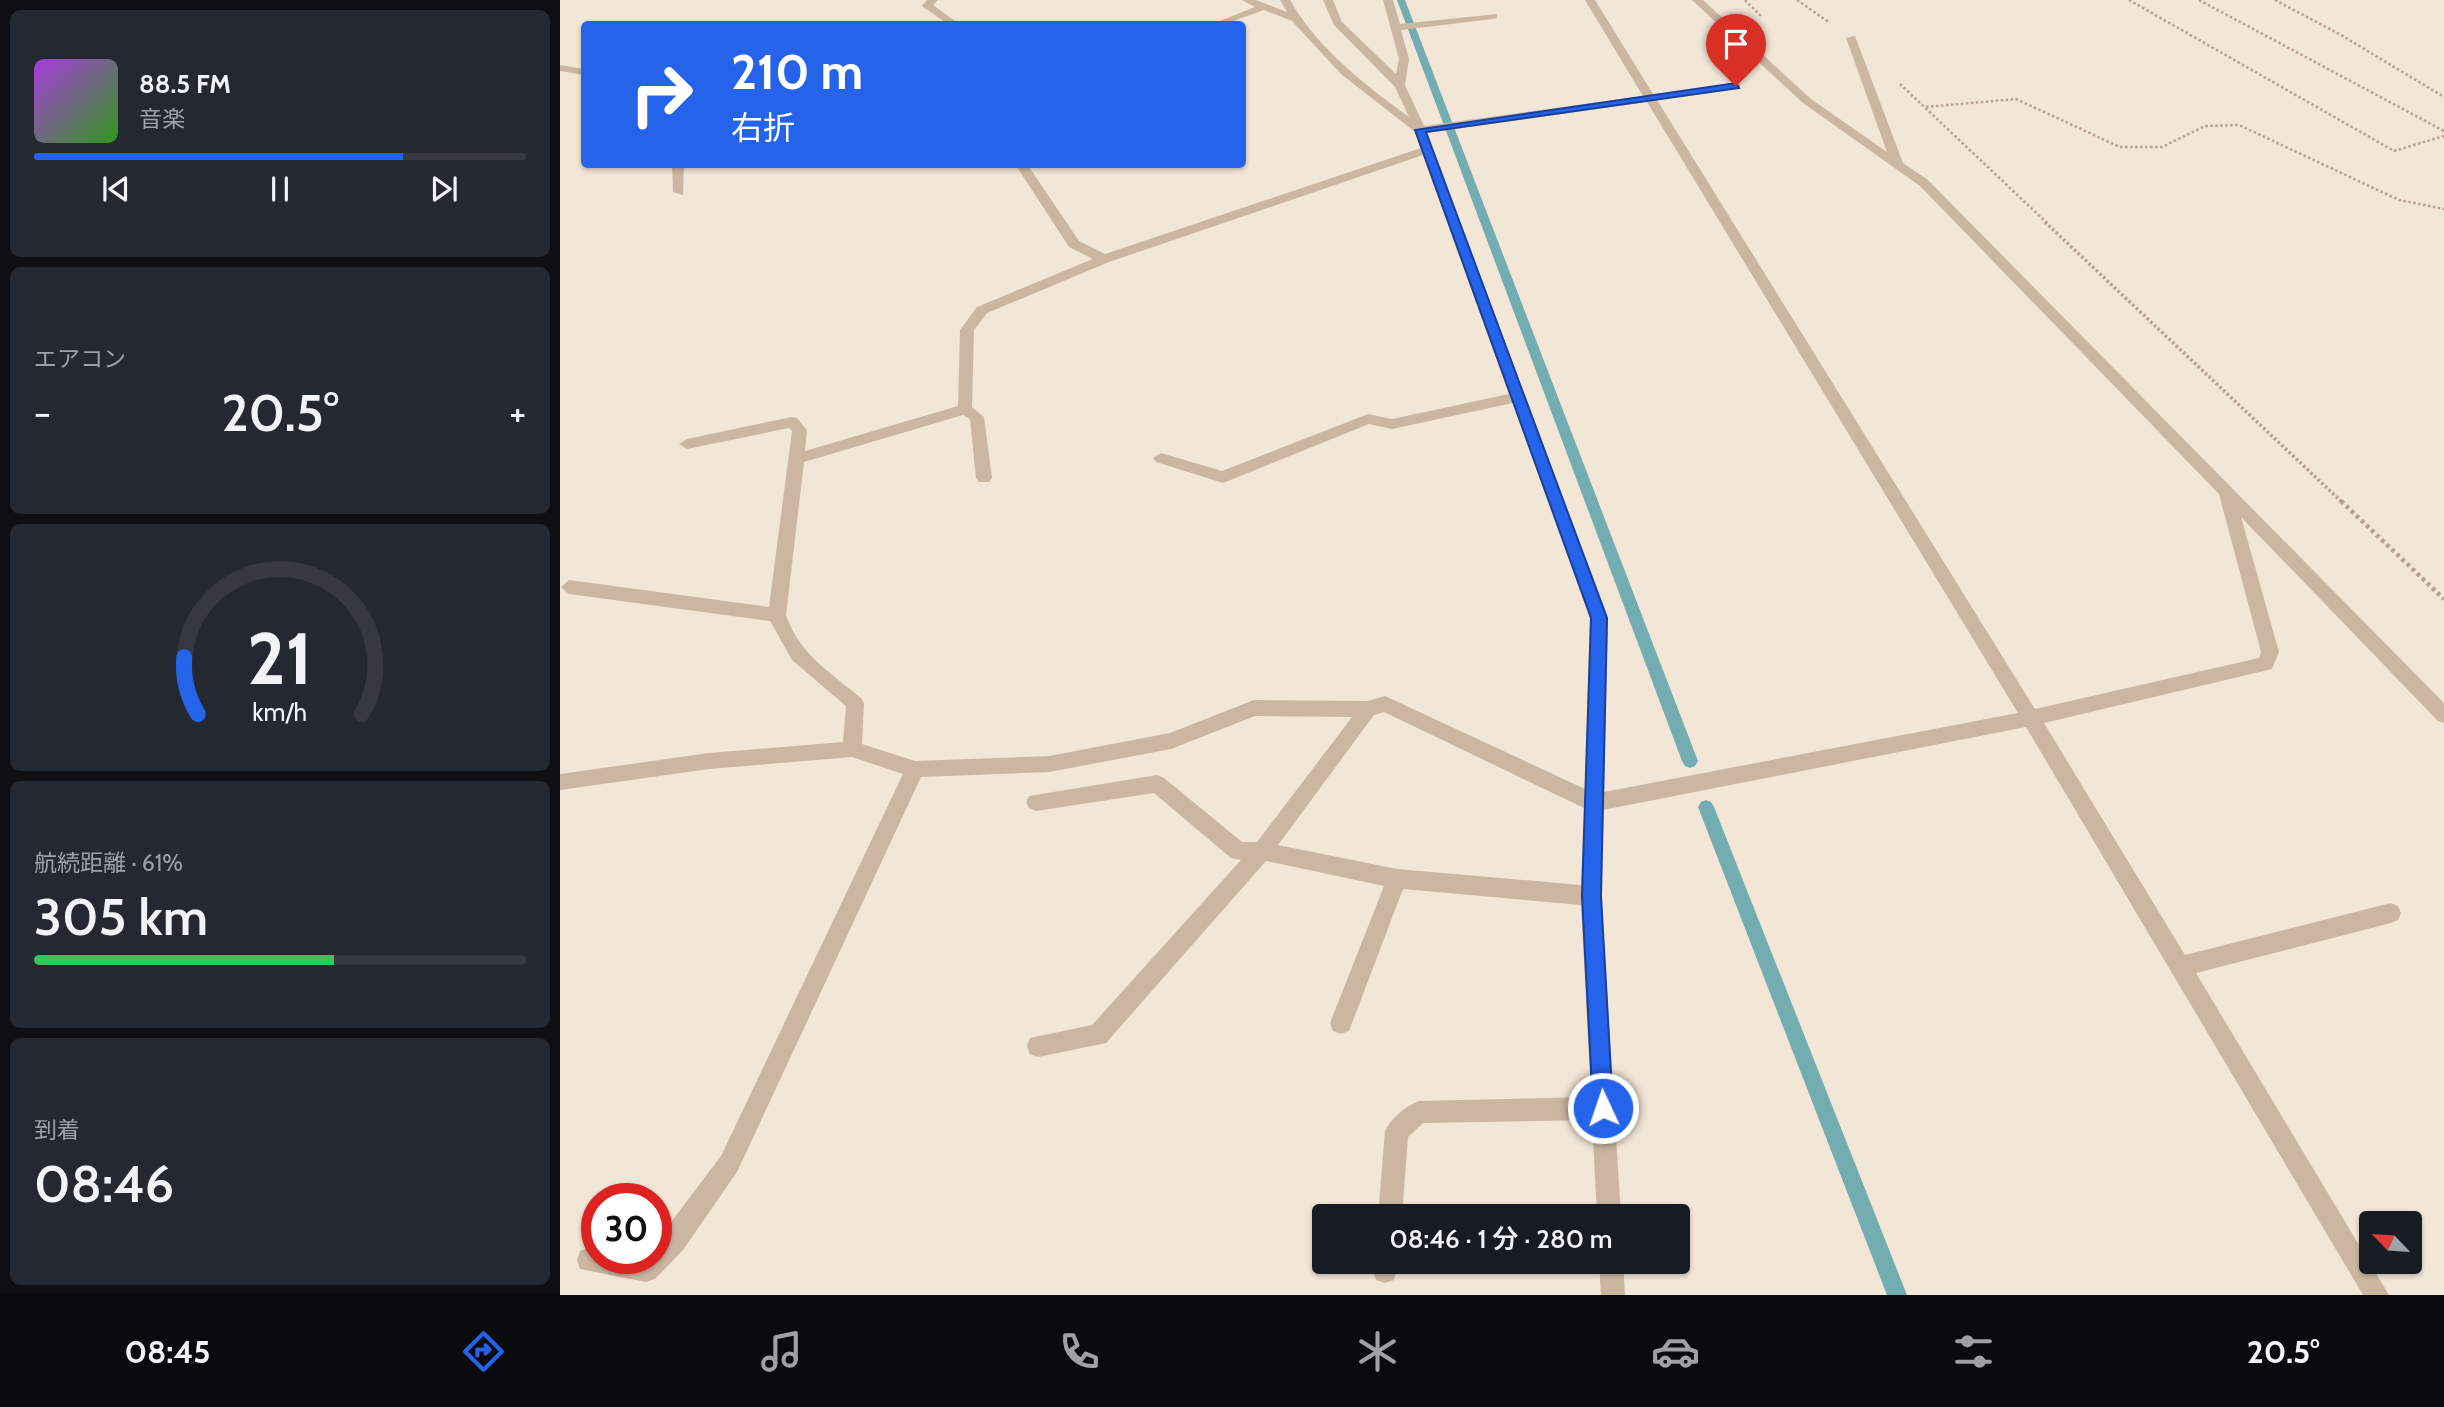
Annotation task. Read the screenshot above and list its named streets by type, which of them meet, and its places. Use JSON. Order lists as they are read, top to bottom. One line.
{"north":"top left","page":{"turn":["210 m","右折"],"song":["88.5 FM","音楽"],"tile":["エアコン",["航続距離 · 61%","305 km"],["到着","08:46"]],"heat":["−","20.5°","+"],"limit":"30","trip":"08:46 · 1 分 · 280 m","tabs":["08:45","20.5°"],"gauge":["21","km/h"]}}
